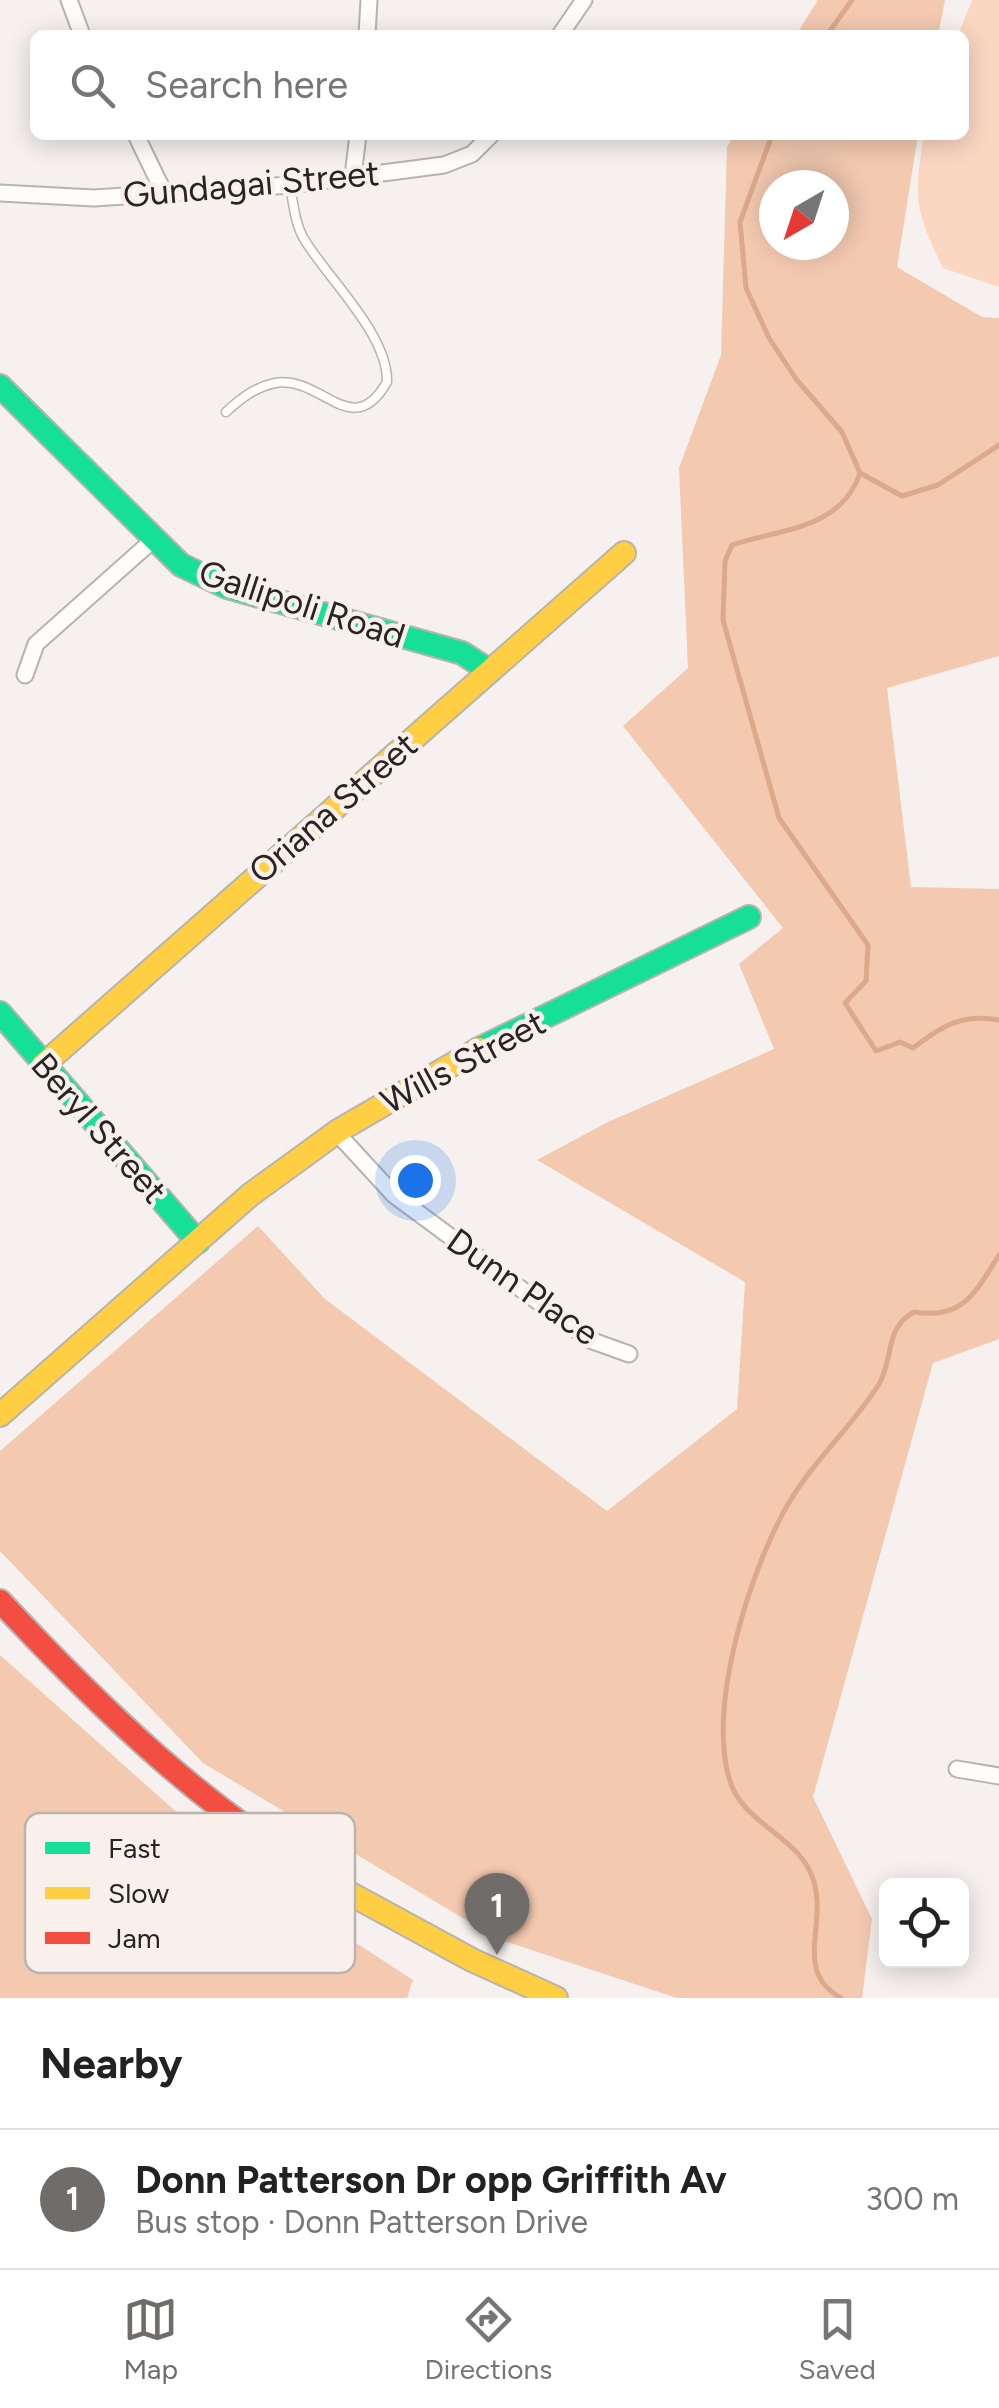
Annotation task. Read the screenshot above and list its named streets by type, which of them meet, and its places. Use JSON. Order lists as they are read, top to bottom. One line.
{"streets":{"street":["Gundagai Street","Gallipoli Road","Oriana Street","Wills Street","Beryl Street","Dunn Place"]},"crossings":[["Gallipoli Road","Oriana Street"],["Oriana Street","Beryl Street"],["Wills Street","Beryl Street"],["Wills Street","Dunn Place"]],"legend":["Fast","Slow","Jam"],"north":"bottom left","page":{"search":"Search here","pins":"1","heading":"Nearby","list":[{"mark":"1","name":"Donn Patterson Dr opp Griffith Av","note":"Bus stop · Donn Patterson Drive","value":"300 m"}],"nav":["Map","Directions","Saved"]}}
